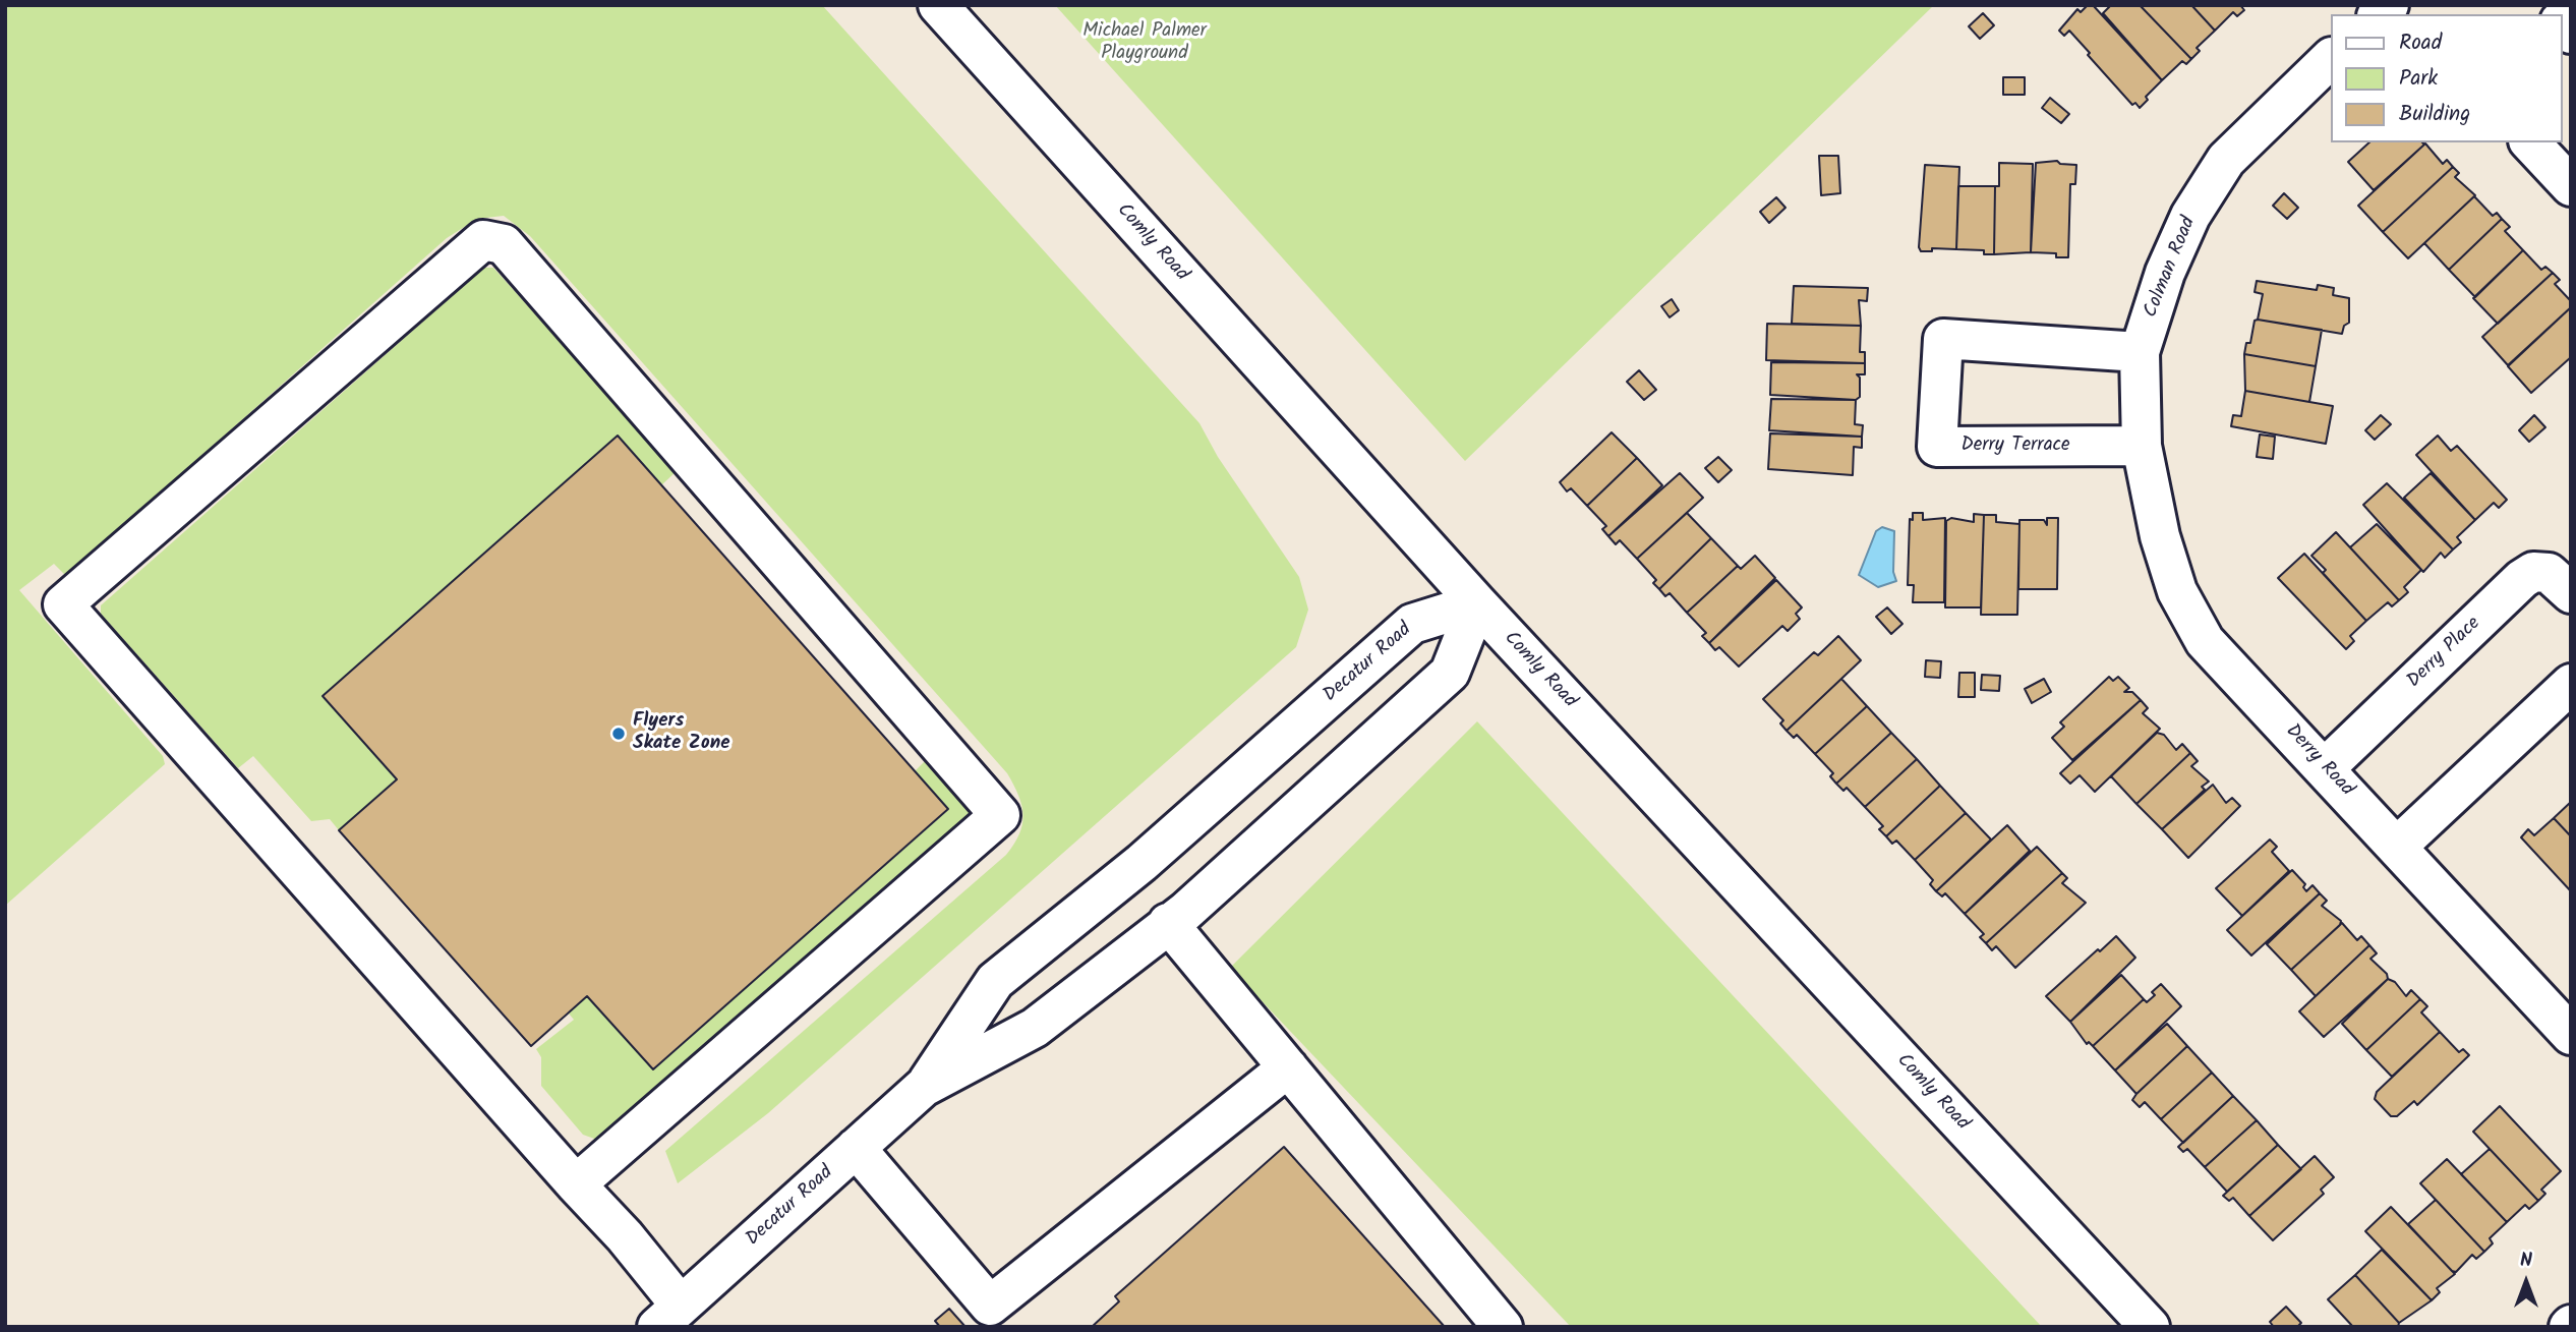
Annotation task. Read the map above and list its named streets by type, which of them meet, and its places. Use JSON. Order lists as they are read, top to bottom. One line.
{"streets":{"street":["Comly Road","Colman Road","Derry Terrace","Derry Place","Decatur Road","Derry Road"]},"crossings":[["Comly Road","Decatur Road"],["Colman Road","Derry Terrace"],["Colman Road","Derry Road"],["Derry Terrace","Derry Road"],["Derry Place","Derry Road"]],"parks":["Michael Palmer Playground"],"places":["Flyers Skate Zone"],"legend":["Road","Park","Building"],"north":"top"}
